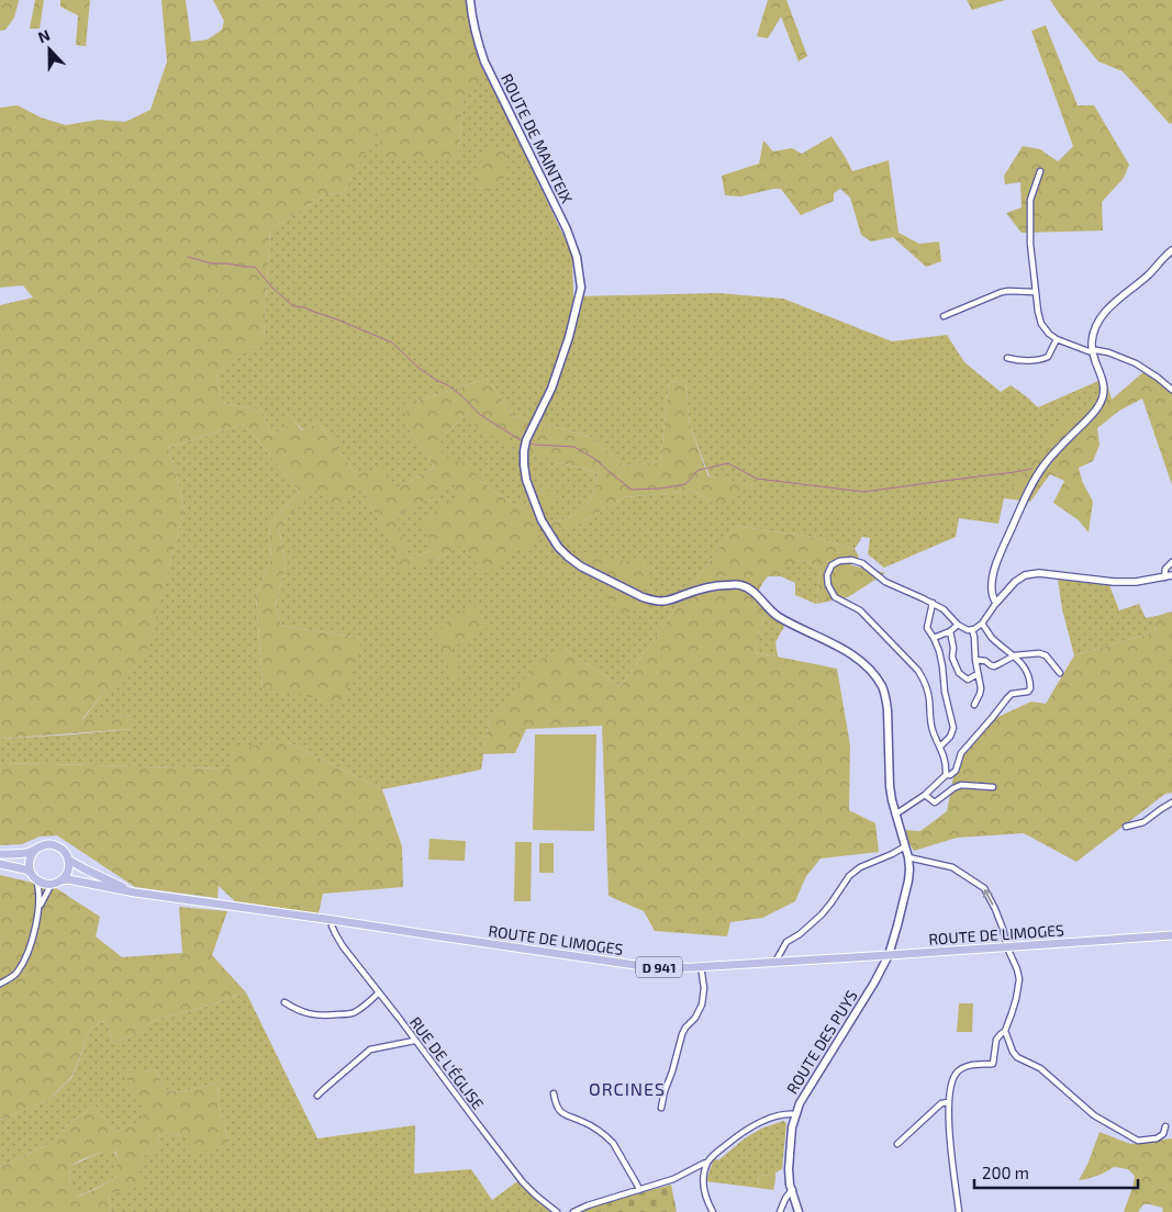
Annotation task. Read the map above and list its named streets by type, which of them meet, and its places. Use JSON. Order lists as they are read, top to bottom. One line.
{"streets":{"main road":["ROUTE DE MAINTEIX","ROUTE DE LIMOGES","D 941","ROUTE DES PUYS"],"street":["RUE DE L'ÉGLISE"]},"crossings":[["ROUTE DE MAINTEIX","ROUTE DES PUYS"],["ROUTE DE LIMOGES","ROUTE DES PUYS"],["ROUTE DE LIMOGES","RUE DE L'ÉGLISE"]],"districts":["ORCINES"],"scale_bar":"200 m","north":"top"}
